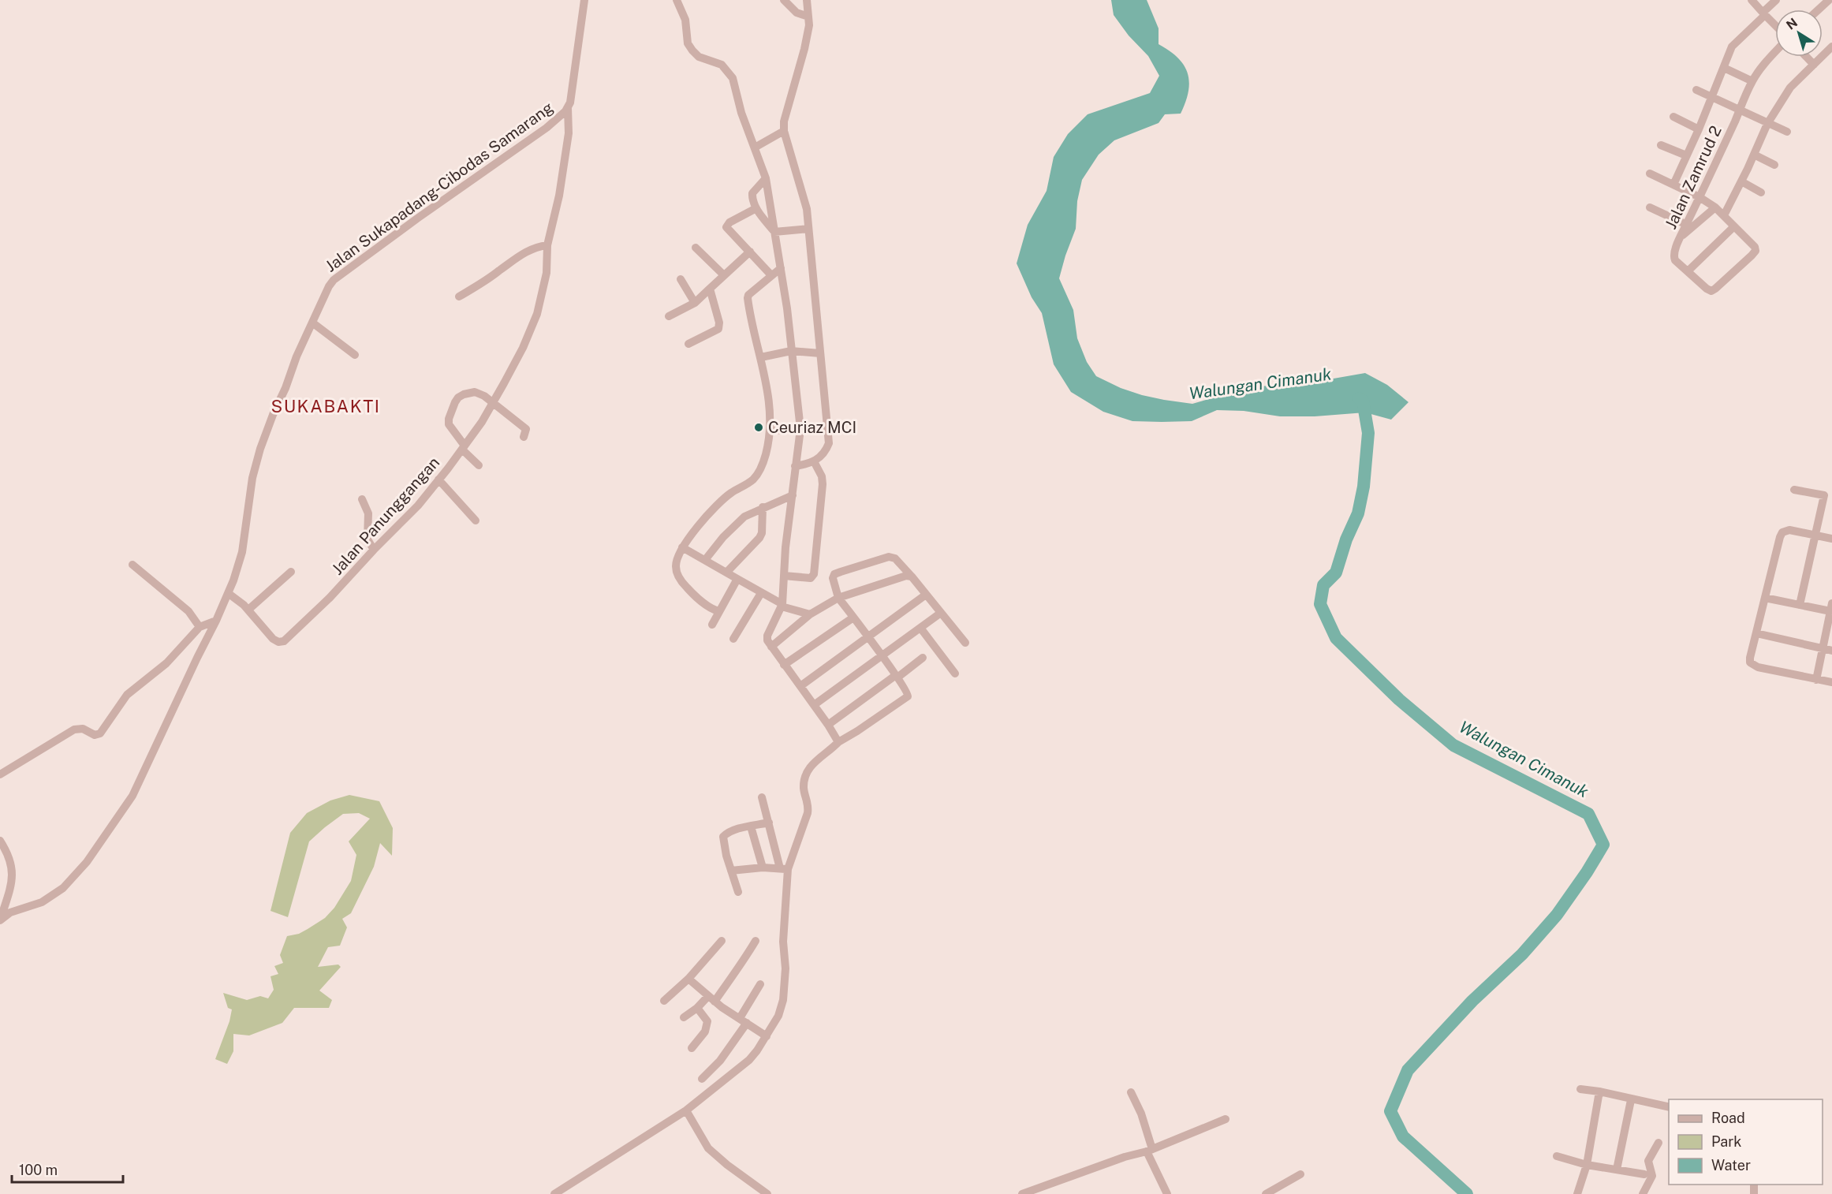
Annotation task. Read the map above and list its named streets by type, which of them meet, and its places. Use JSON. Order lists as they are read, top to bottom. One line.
{"streets":{"street":["Jalan Zamrud 2","Jalan Sukapadang-Cibodas Samarang","Jalan Panunggangan"]},"crossings":[["Jalan Sukapadang-Cibodas Samarang","Jalan Panunggangan"]],"districts":["SUKABAKTI"],"water":["Walungan Cimanuk"],"places":["Ceuriaz MCI"],"legend":["Road","Park","Water"],"scale_bar":"100 m","north":"top left"}
